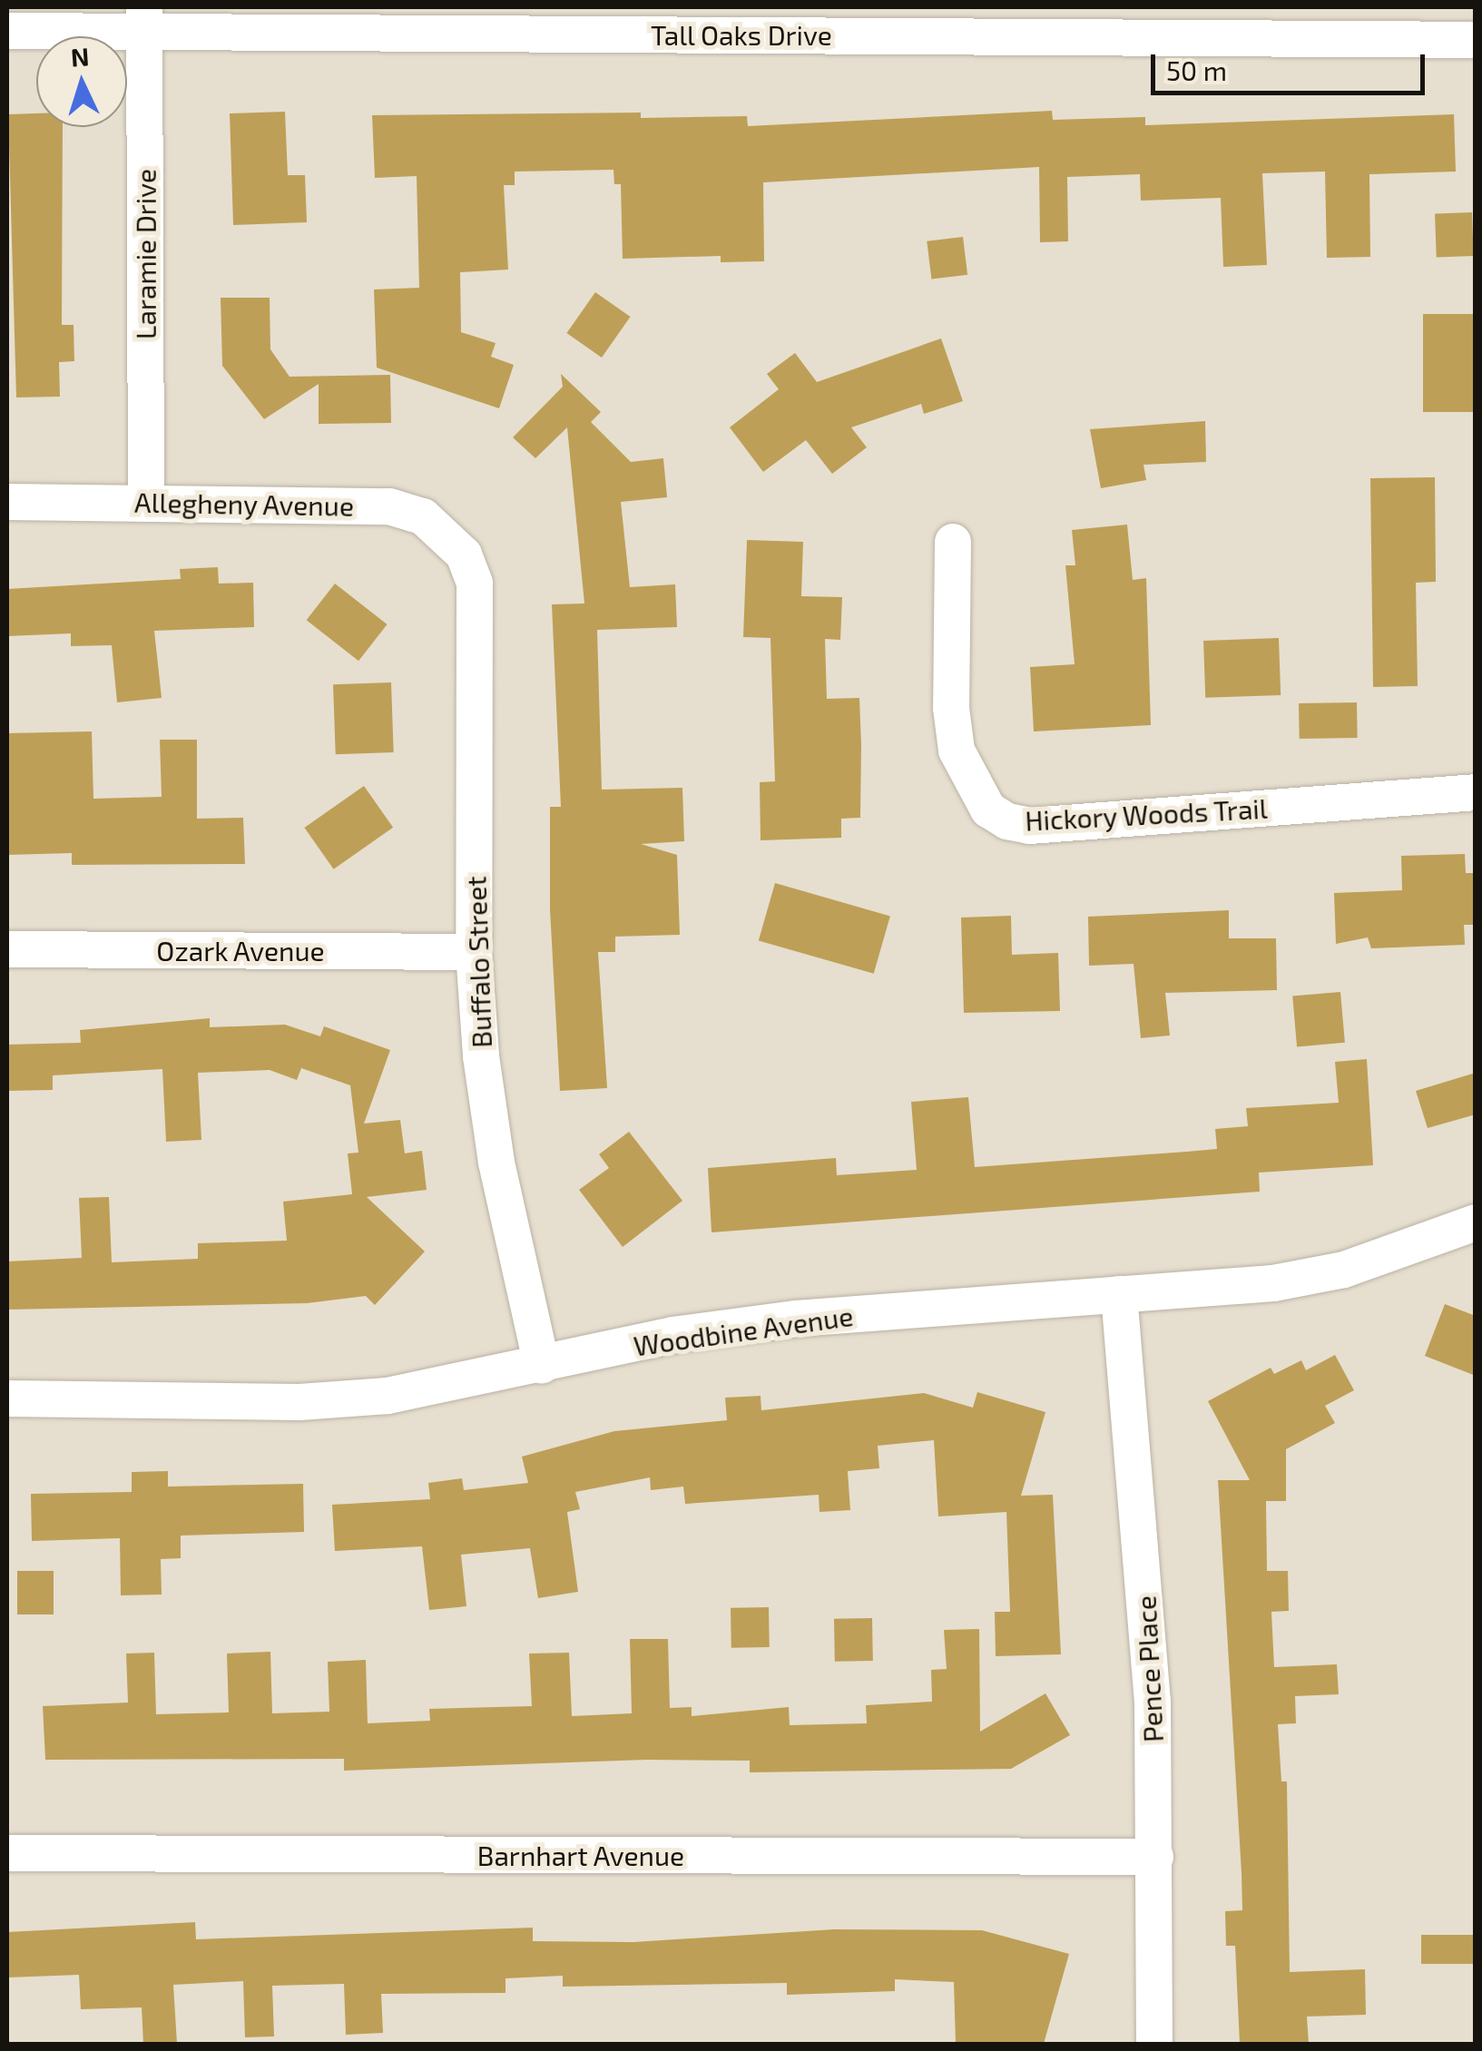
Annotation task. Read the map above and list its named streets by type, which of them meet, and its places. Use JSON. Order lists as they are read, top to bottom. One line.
{"streets":{"street":["Tall Oaks Drive","Laramie Drive","Allegheny Avenue","Hickory Woods Trail","Ozark Avenue","Buffalo Street","Woodbine Avenue","Pence Place","Barnhart Avenue"]},"crossings":[["Tall Oaks Drive","Laramie Drive"],["Laramie Drive","Allegheny Avenue"],["Allegheny Avenue","Buffalo Street"],["Ozark Avenue","Buffalo Street"],["Buffalo Street","Woodbine Avenue"],["Woodbine Avenue","Pence Place"],["Pence Place","Barnhart Avenue"]],"scale_bar":"50 m","north":"top"}
